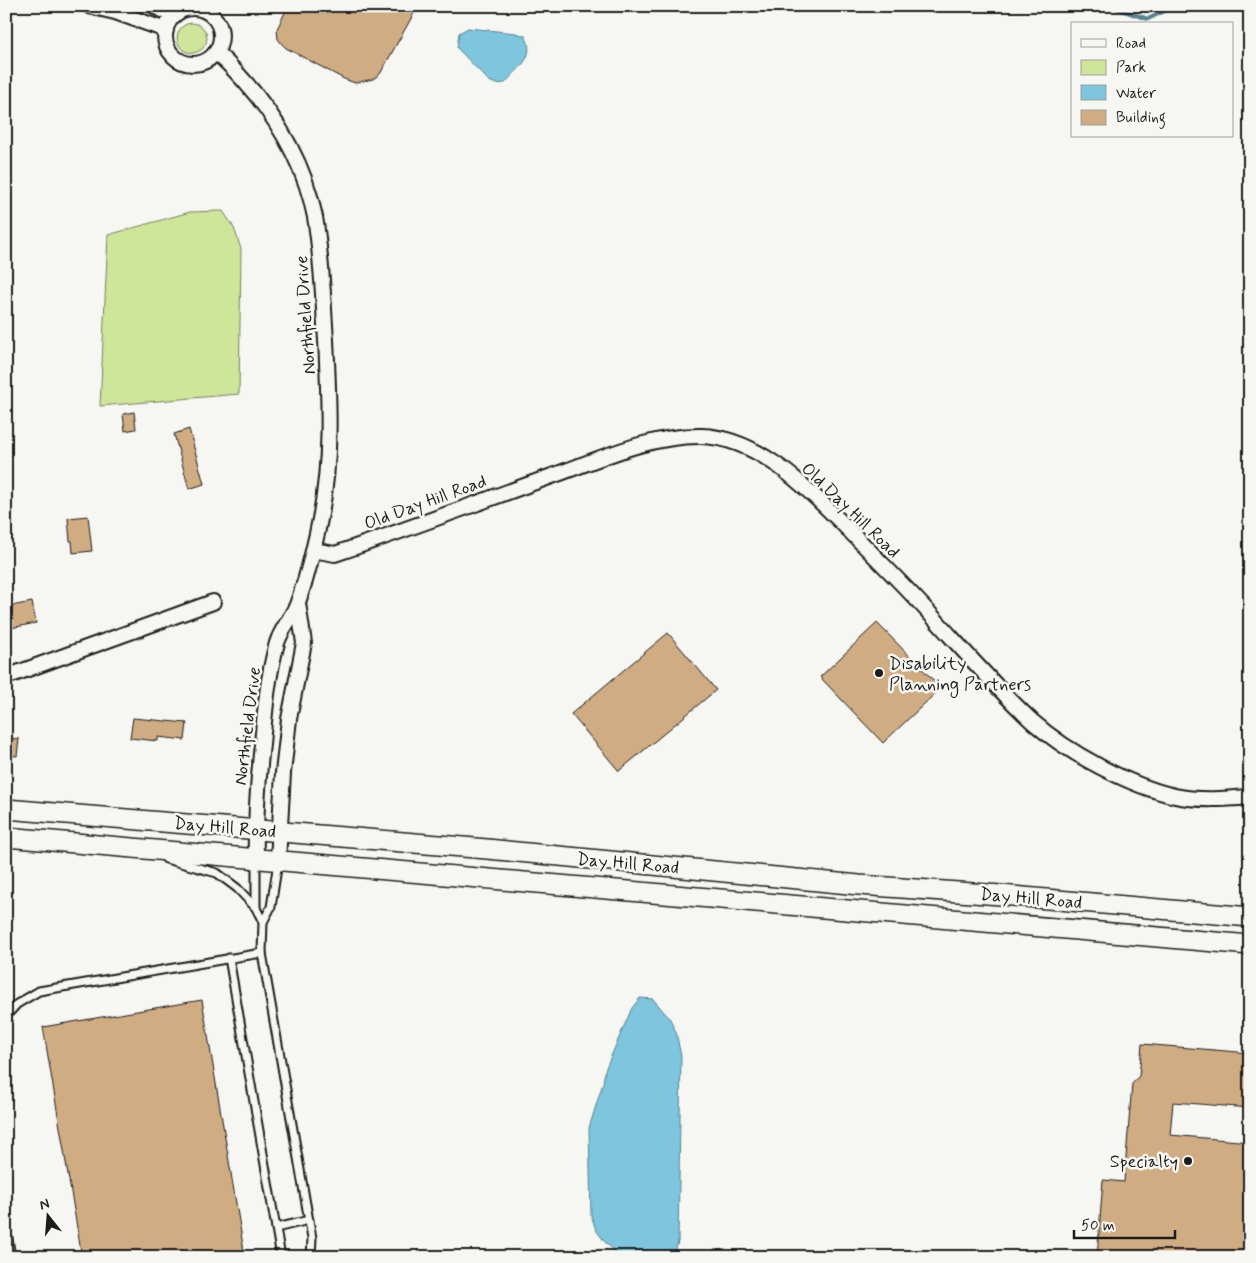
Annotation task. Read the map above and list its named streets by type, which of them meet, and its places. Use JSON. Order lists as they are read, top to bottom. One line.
{"streets":{"main road":["Day Hill Road"],"street":["Northfield Drive","Old Day Hill Road"]},"crossings":[["Northfield Drive","Old Day Hill Road"],["Northfield Drive","Day Hill Road"]],"places":["Disability Planning Partners","Specialty"],"legend":["Road","Park","Water","Building"],"scale_bar":"50 m","north":"top"}
